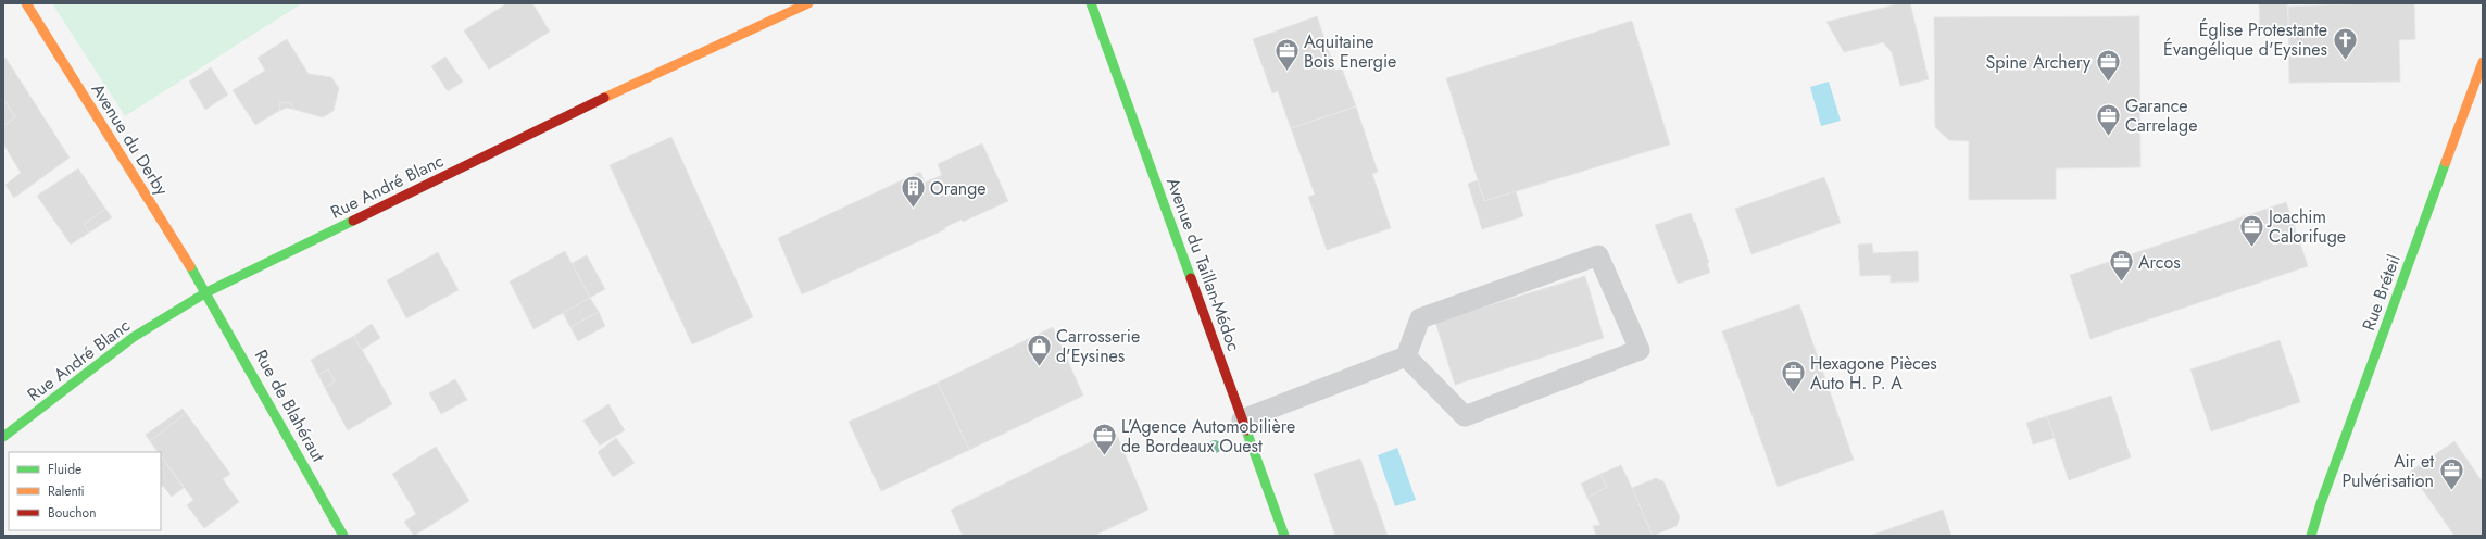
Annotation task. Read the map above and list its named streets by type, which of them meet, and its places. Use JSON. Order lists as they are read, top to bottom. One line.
{"streets":{"street":["Avenue du Derby","Rue André Blanc","Avenue du Taillan-Médoc","Rue Bréteil","Rue de Blahéraut"]},"crossings":[["Avenue du Derby","Rue André Blanc"],["Avenue du Derby","Rue de Blahéraut"],["Rue André Blanc","Rue de Blahéraut"]],"places":{"church":["Église Protestante Évangélique d'Eysines"],"office":["Aquitaine Bois Energie","Spine Archery","Garance Carrelage","Joachim Calorifuge","Arcos","Hexagone Pièces Auto H. P. A","L'Agence Automobilière de Bordeaux Ouest","Air et Pulvérisation"],"building":["Orange"],"shop":["Carrosserie d'Eysines"]},"legend":["Fluide","Ralenti","Bouchon"]}
